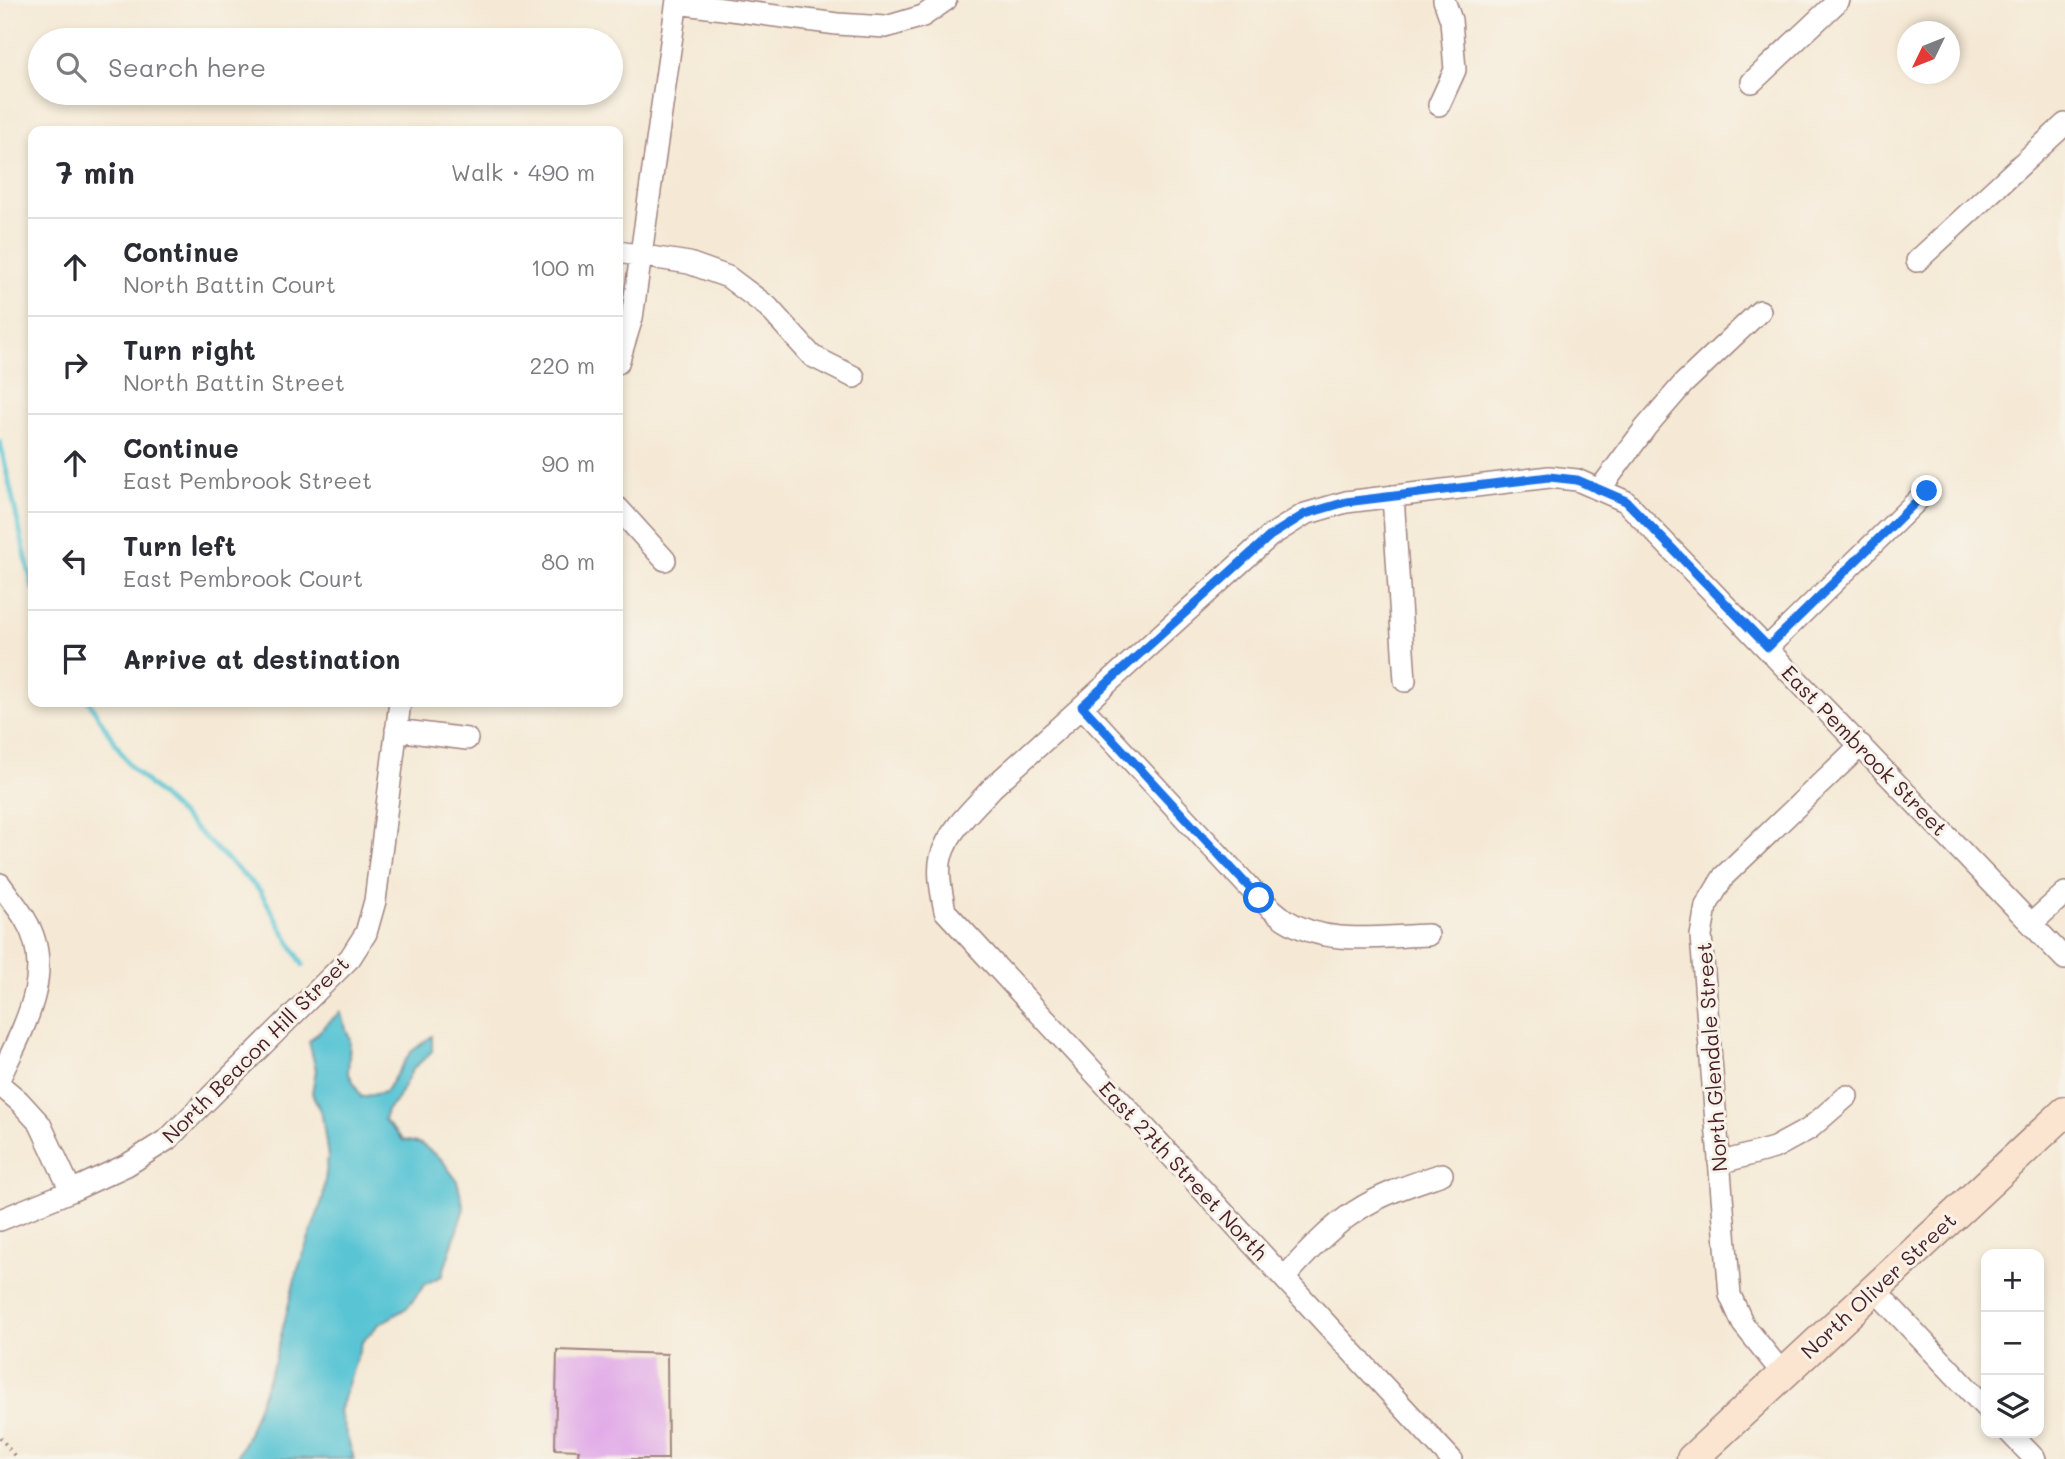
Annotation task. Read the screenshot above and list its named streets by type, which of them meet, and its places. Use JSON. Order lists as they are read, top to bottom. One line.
{"streets":{"main road":["North Oliver Street"],"street":["East Pembrook Street","North Beacon Hill Street","North Glendale Street","East 27th Street North"]},"crossings":[["East Pembrook Street","North Glendale Street"],["East Pembrook Street","East 27th Street North"],["North Glendale Street","North Oliver Street"]],"north":"bottom left","page":{"search":"Search here","heading":["7 min","Walk · 490 m"],"list":[["Continue","North Battin Court","100 m"],["Turn right","North Battin Street","220 m"],["Continue","East Pembrook Street","90 m"],["Turn left","East Pembrook Court","80 m"],"Arrive at destination"],"map_buttons":["+","−"]}}
